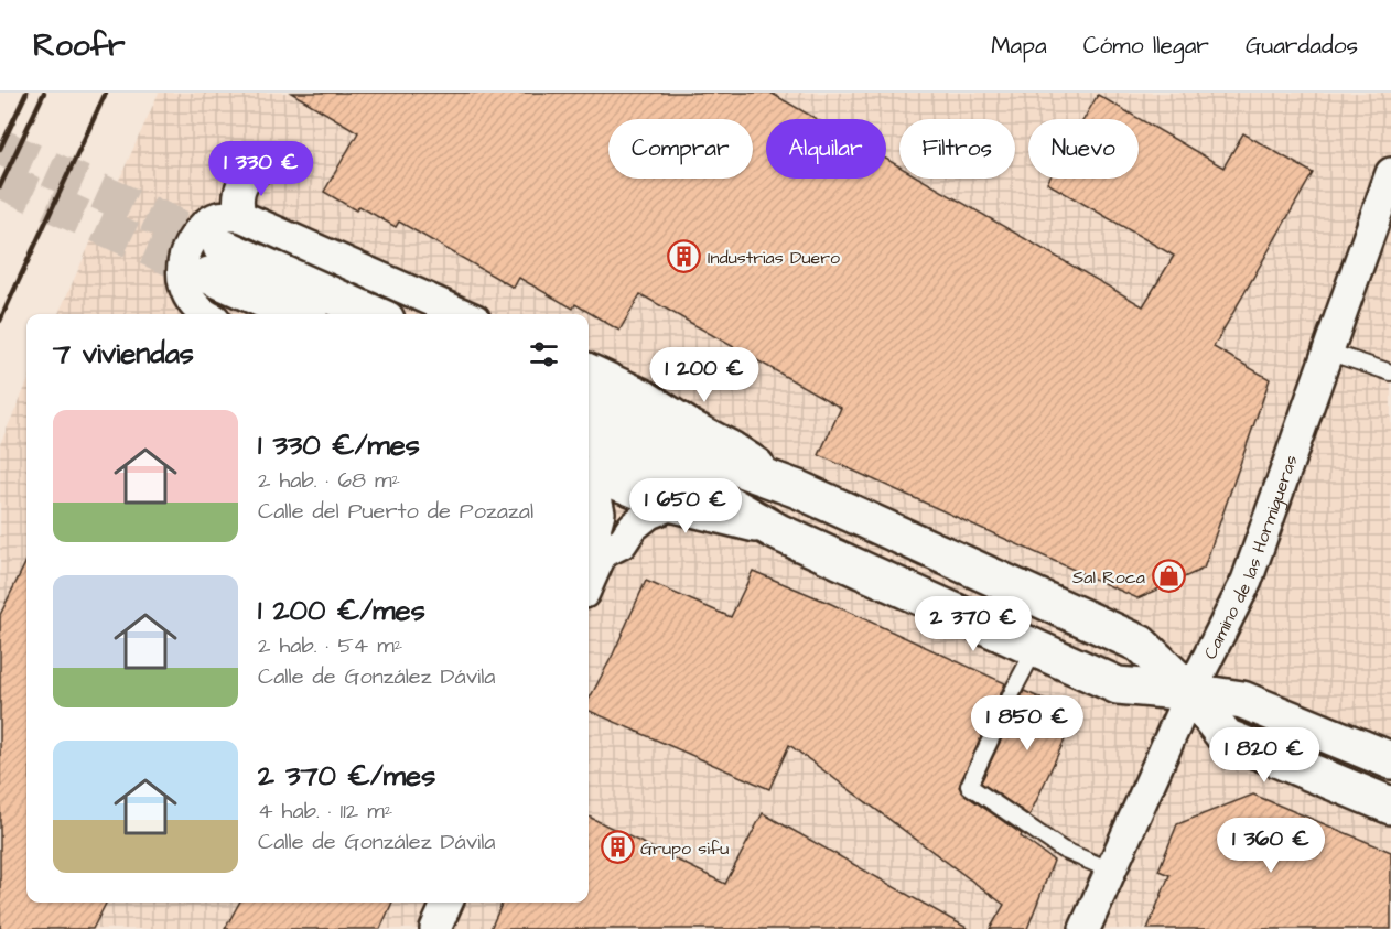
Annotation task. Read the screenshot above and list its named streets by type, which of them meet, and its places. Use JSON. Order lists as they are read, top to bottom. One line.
{"streets":{"street":["Camino de las Hormigueras"]},"places":{"building":["Industrias Duero","Grupo sifu"],"shop":["Sal Roca"]},"page":{"header":"Roofr","nav":["Mapa","Cómo llegar","Guardados"],"chip":["Comprar","Alquilar","Filtros","Nuevo"],"price":["1 330 €","1 200 €","1 650 €","2 370 €","1 850 €","1 820 €","1 360 €"],"heading":"7 viviendas","list":[{"name":"1 330 €/mes","note":"2 hab. · 68 m² · Calle del Puerto de Pozazal"},{"name":"1 200 €/mes","note":"2 hab. · 54 m² · Calle de González Dávila"},{"name":"2 370 €/mes","note":"4 hab. · 112 m² · Calle de González Dávila"}]}}
